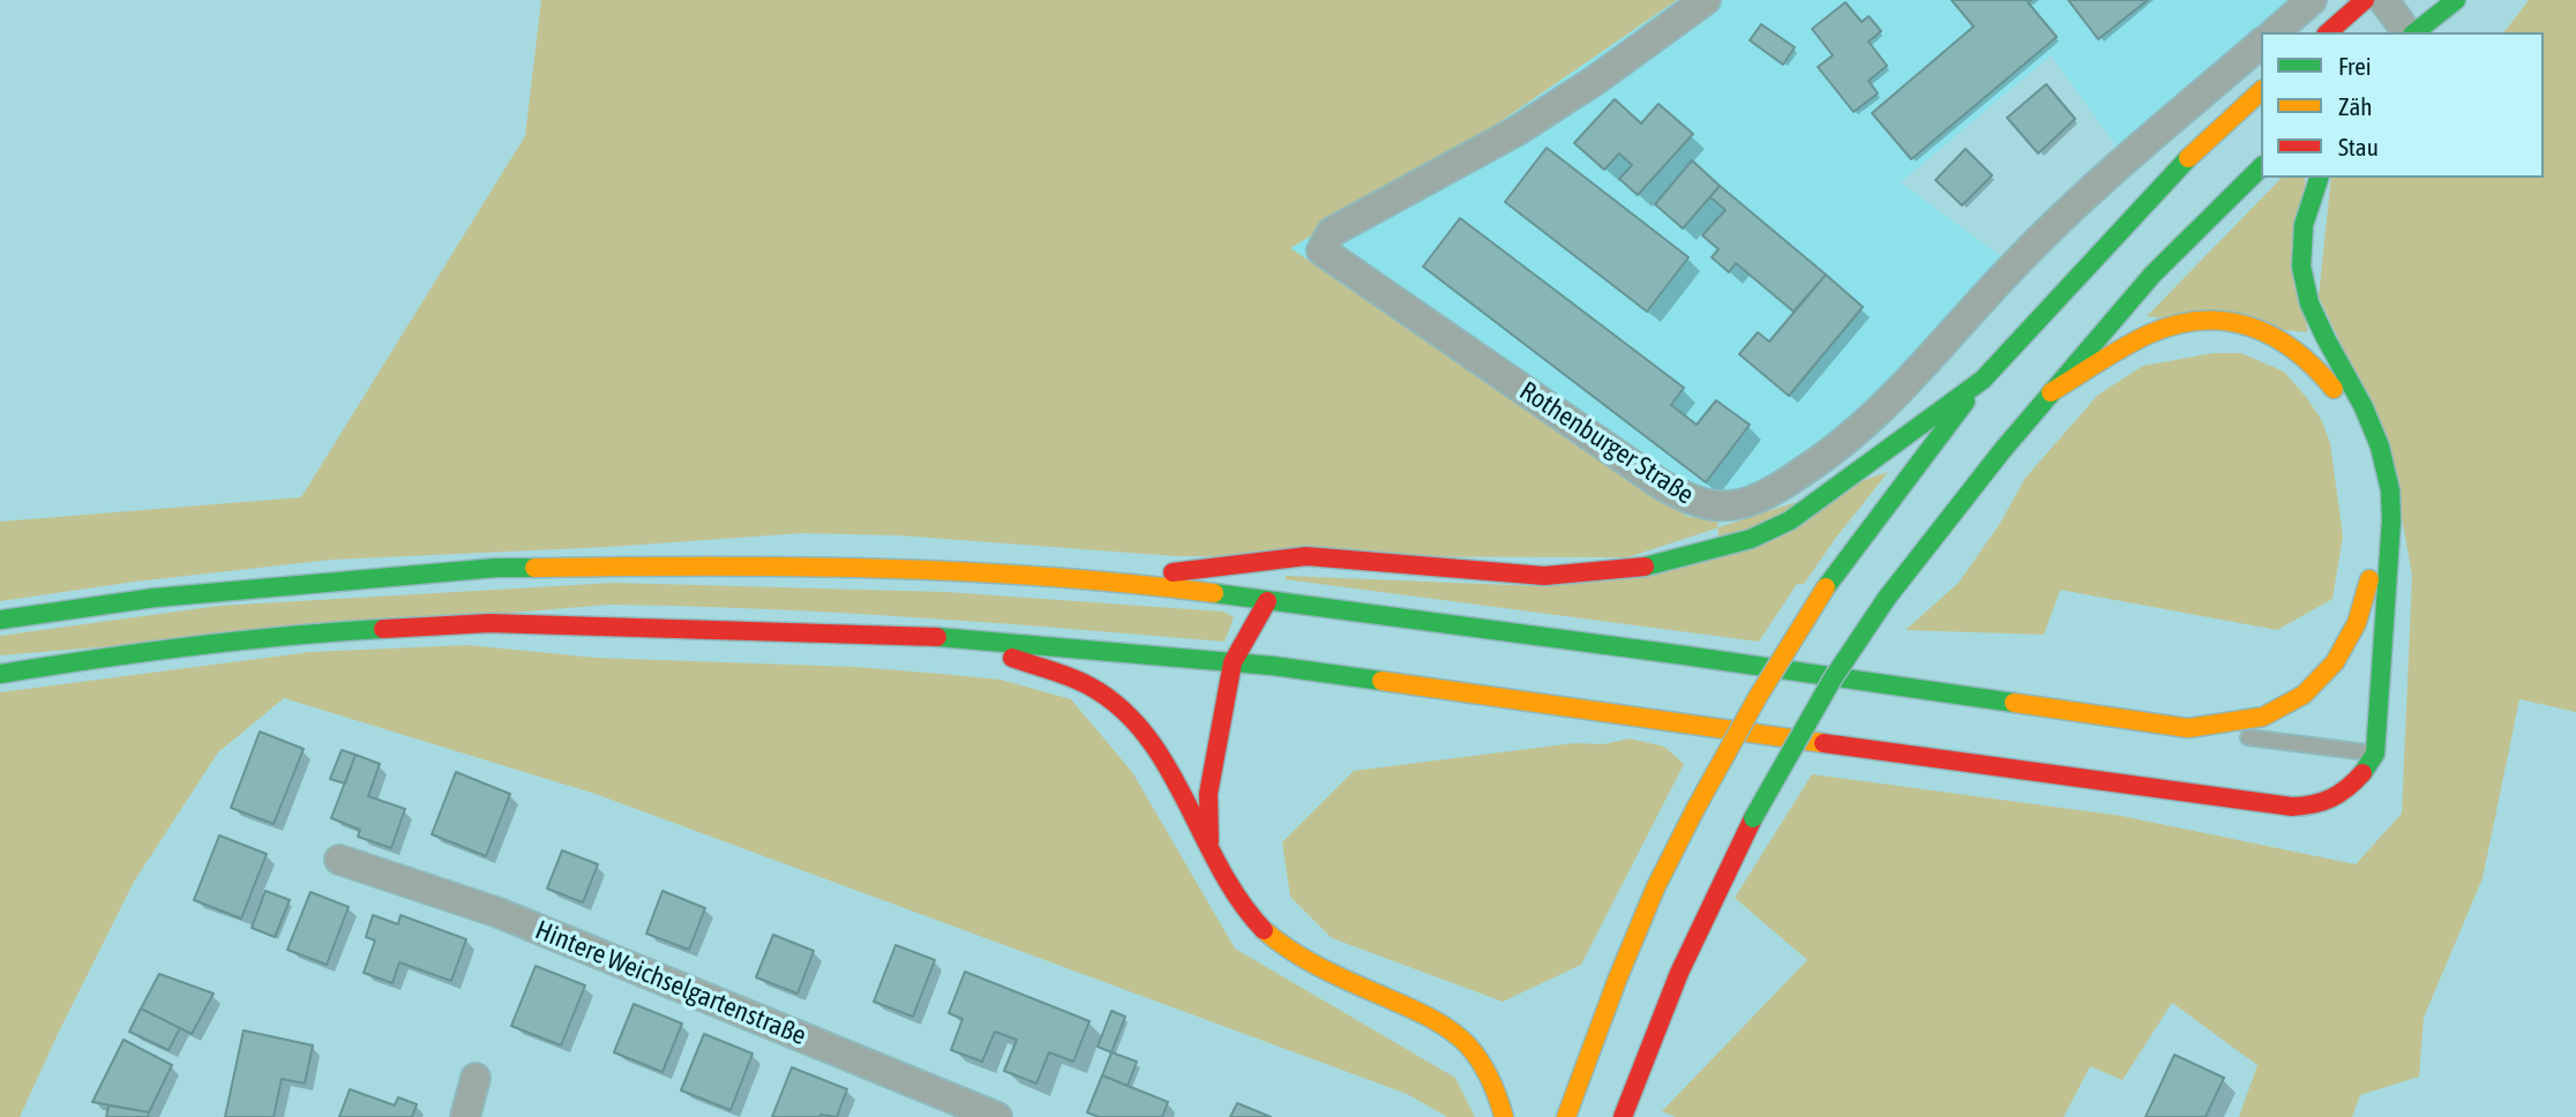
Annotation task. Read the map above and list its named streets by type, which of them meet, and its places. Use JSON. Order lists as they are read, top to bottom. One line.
{"streets":{"street":["Rothenburger Straße","Hintere Weichselgartenstraße"]},"legend":["Frei","Zäh","Stau"]}
